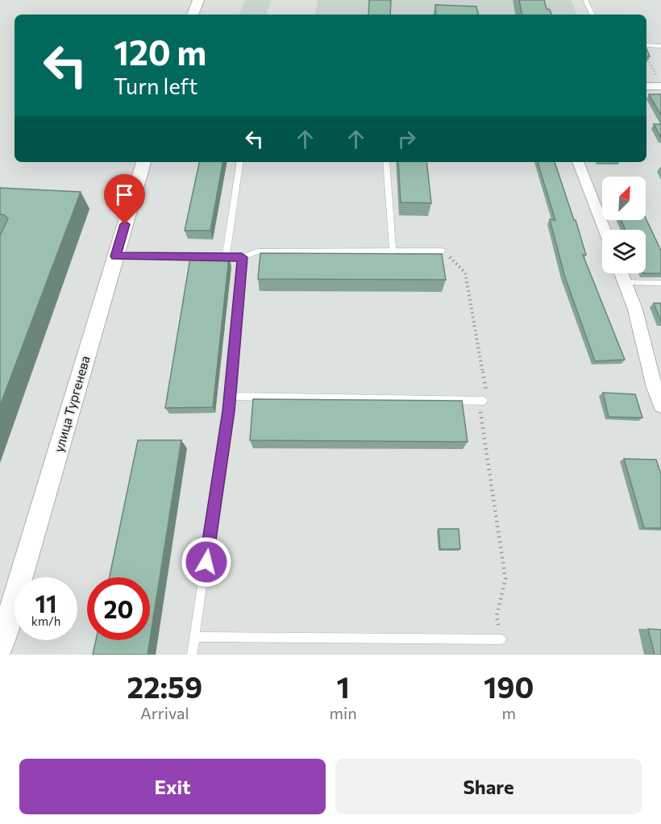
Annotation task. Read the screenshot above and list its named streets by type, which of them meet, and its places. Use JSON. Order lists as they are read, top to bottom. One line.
{"streets":{"street":["улица Тургенева"]},"north":"top right","page":{"turn":["120 m","Turn left"],"speed":"11 km/h","limit":"20","eta":["22:59","Arrival","1","min","190","m"],"buttons":["Exit","Share"]}}
